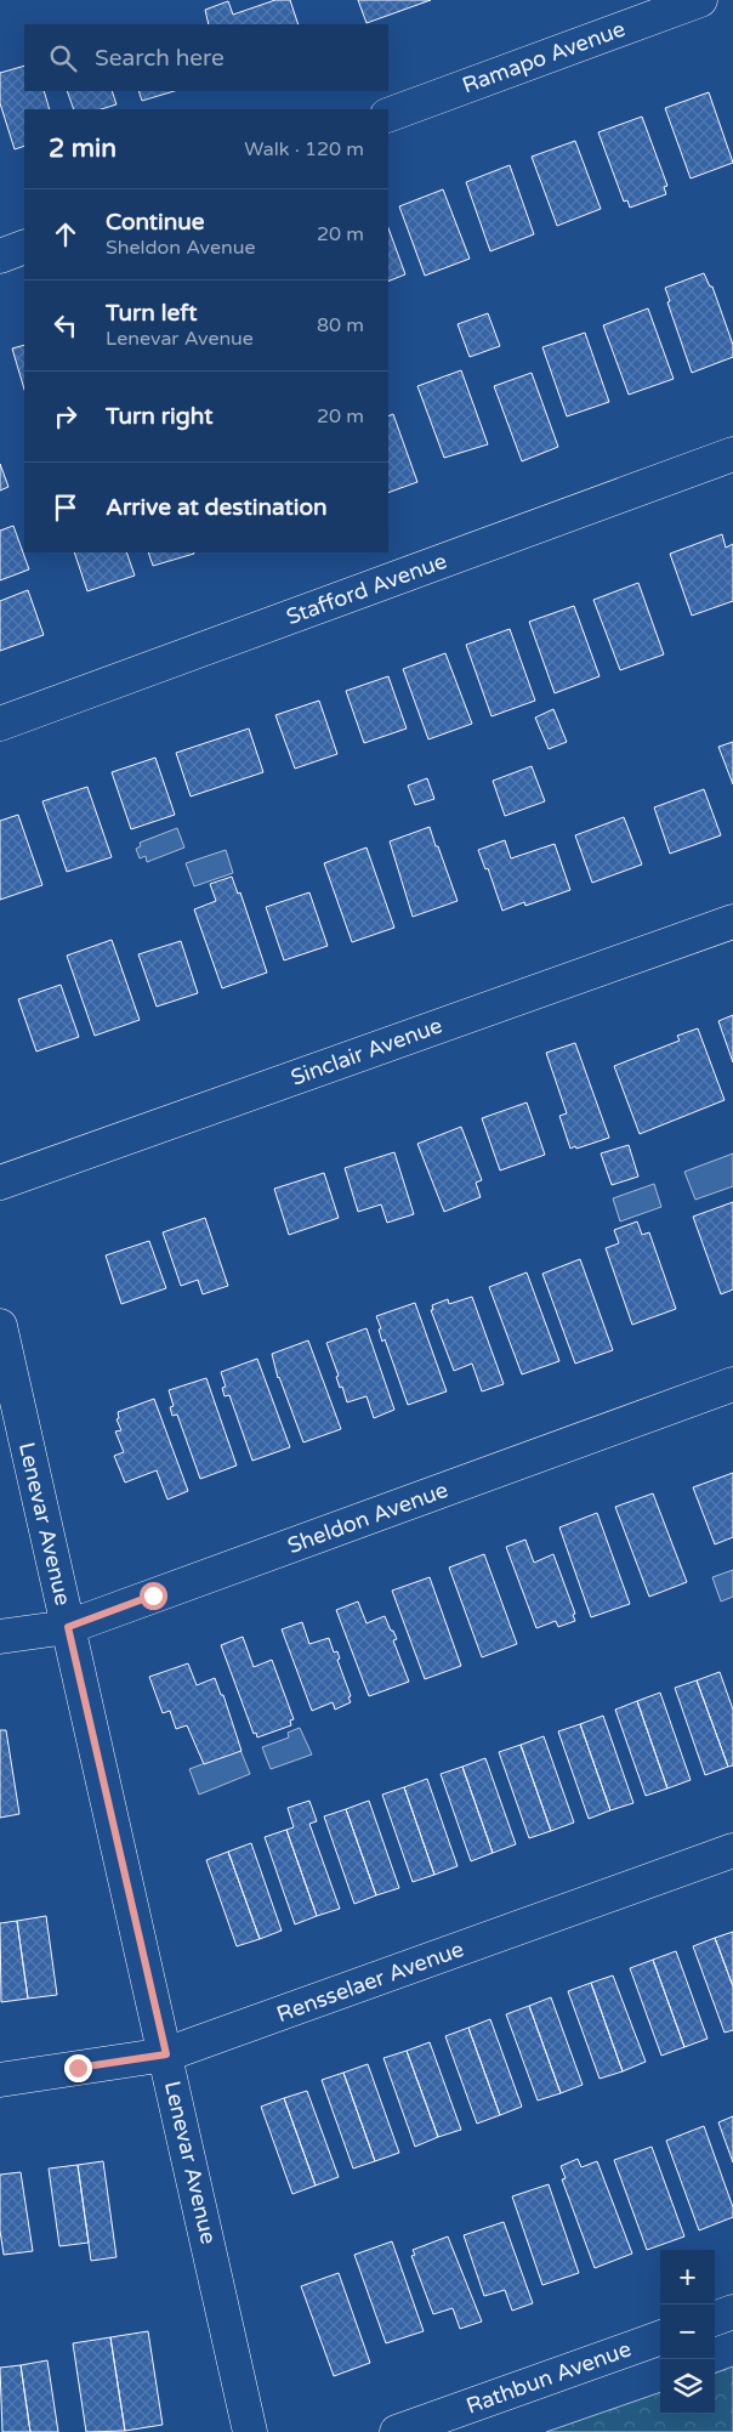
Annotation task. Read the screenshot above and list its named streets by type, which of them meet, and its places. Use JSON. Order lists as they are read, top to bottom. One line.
{"streets":{"street":["Ramapo Avenue","Stafford Avenue","Sinclair Avenue","Sheldon Avenue","Lenevar Avenue","Rensselaer Avenue","Rathbun Avenue"]},"crossings":[["Sheldon Avenue","Lenevar Avenue"],["Lenevar Avenue","Rensselaer Avenue"]],"page":{"search":"Search here","heading":["2 min","Walk · 120 m"],"list":[["Continue","Sheldon Avenue","20 m"],["Turn left","Lenevar Avenue","80 m"],["Turn right","20 m"],"Arrive at destination"],"map_buttons":["+","−"]}}
